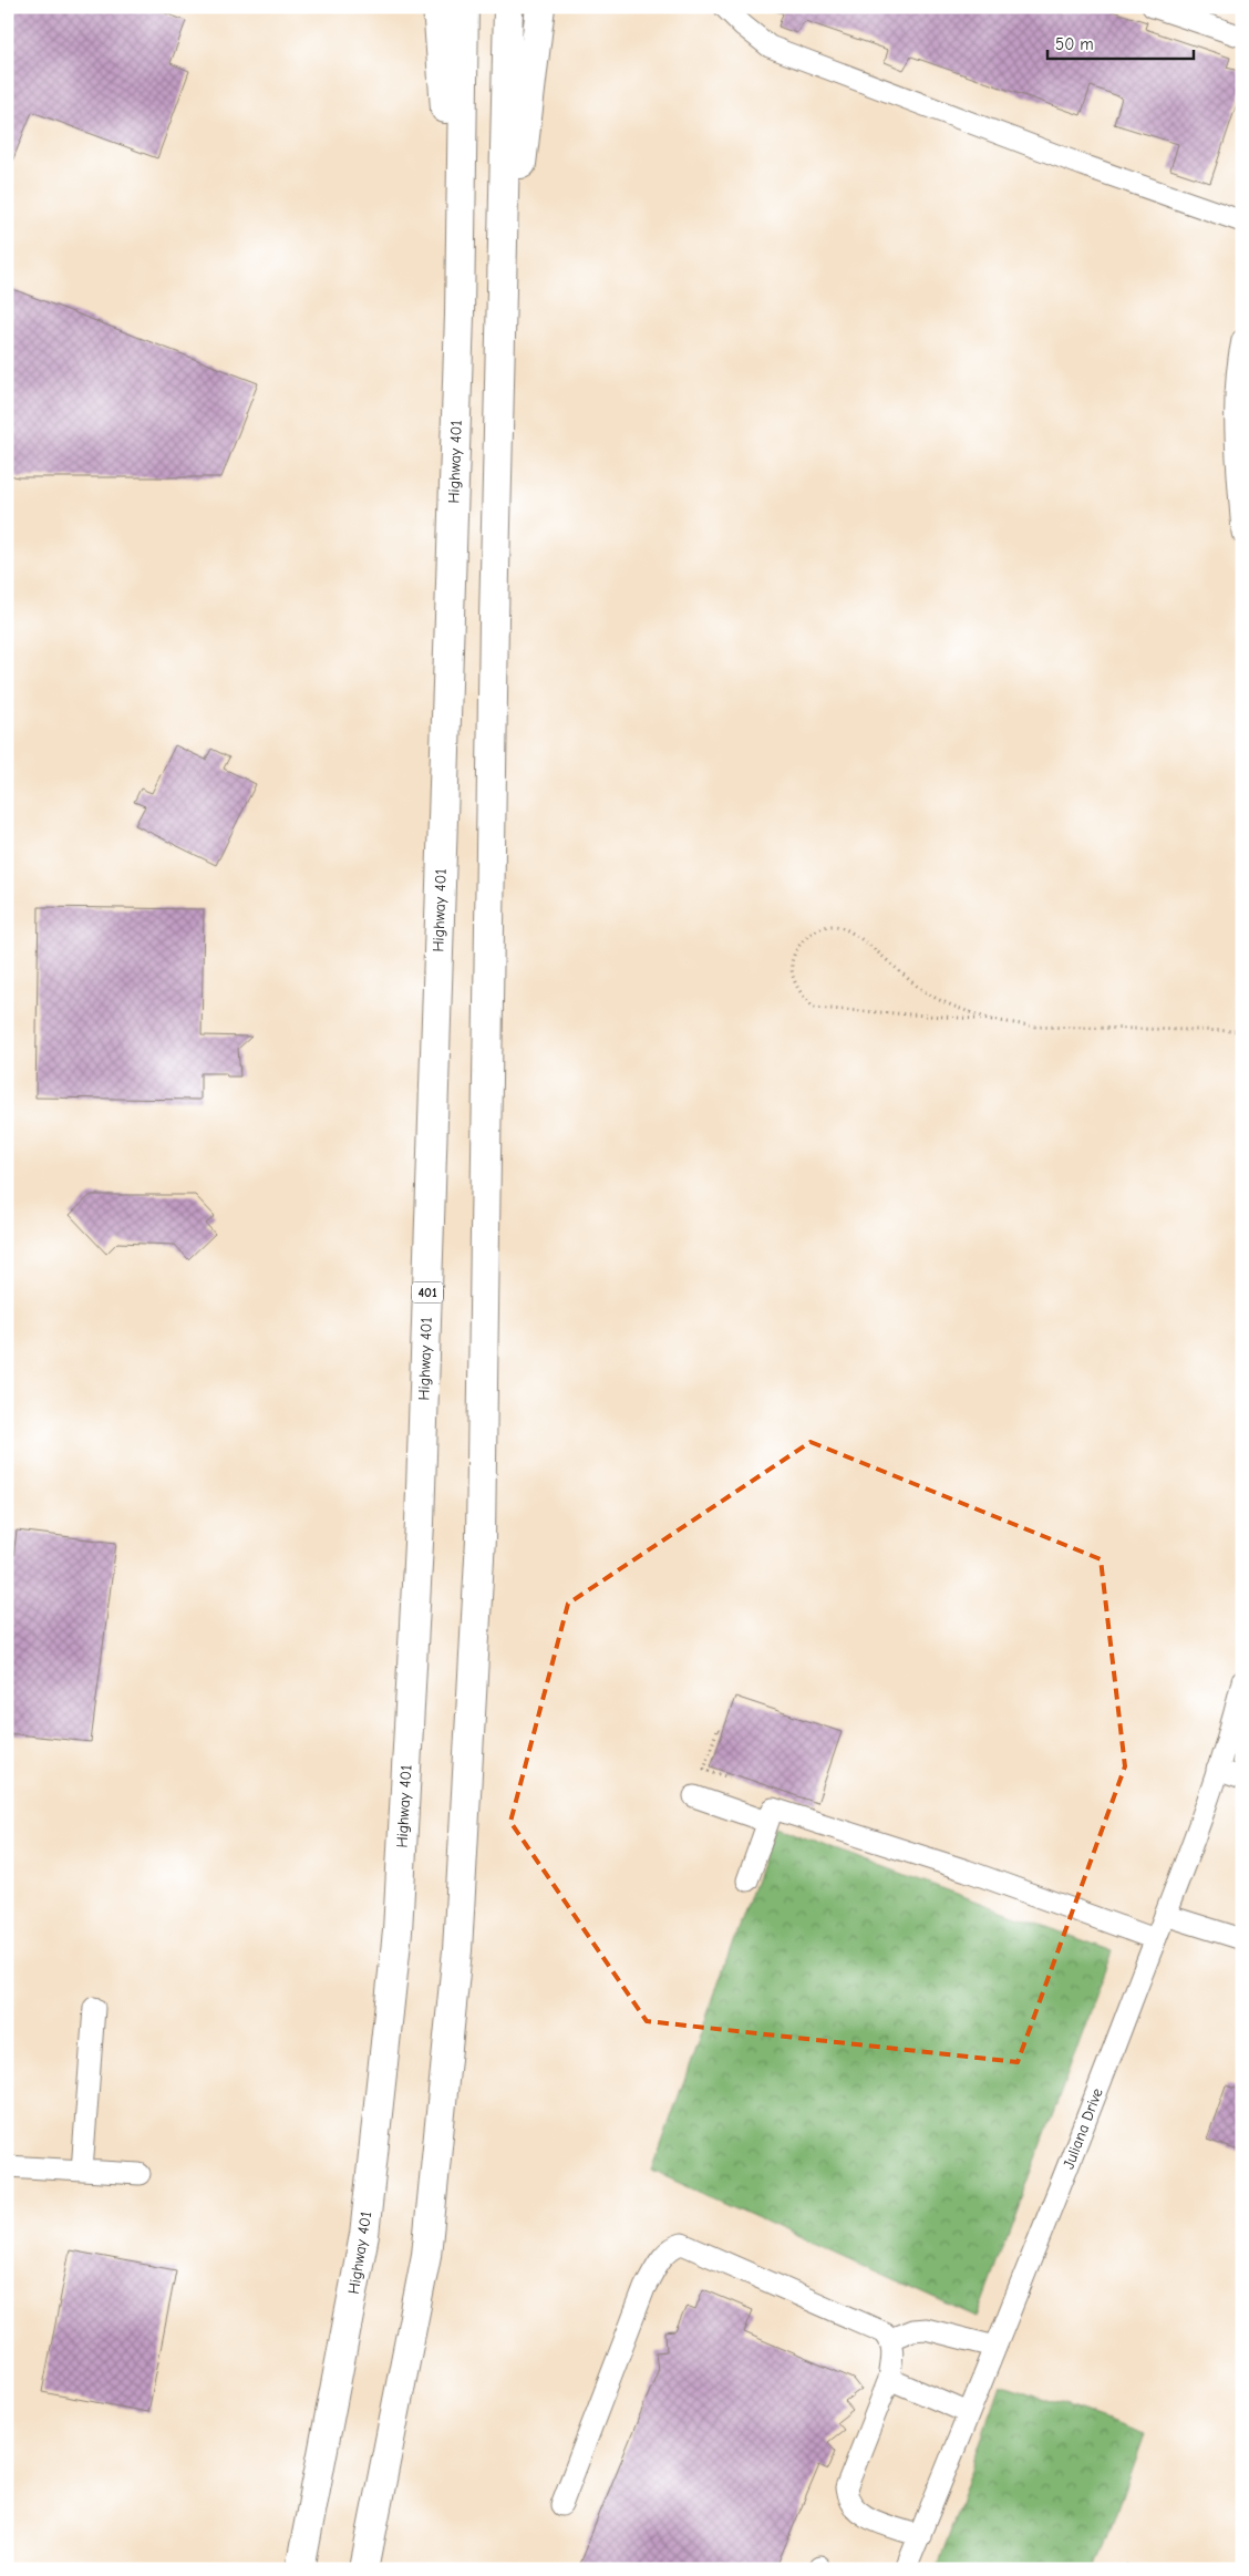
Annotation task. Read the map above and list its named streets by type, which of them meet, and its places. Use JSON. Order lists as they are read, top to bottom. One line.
{"streets":{"highway":["Highway 401","401"],"street":["Juliana Drive"]},"scale_bar":"50 m"}
